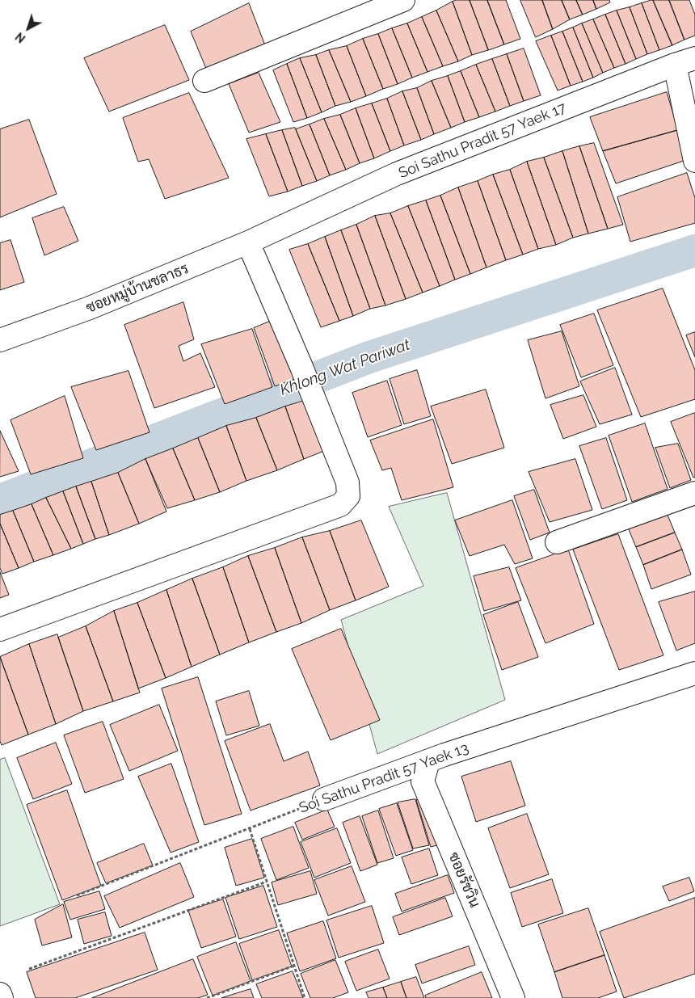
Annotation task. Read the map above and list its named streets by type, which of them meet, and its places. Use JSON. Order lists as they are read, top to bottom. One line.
{"streets":{"street":["Soi Sathu Pradit 57 Yaek 17","ซอยหมู่บ้านชลาธร","Soi Sathu Pradit 57 Yaek 13","ซอยรัชวิน"]},"crossings":[["Soi Sathu Pradit 57 Yaek 17","ซอยหมู่บ้านชลาธร"],["Soi Sathu Pradit 57 Yaek 13","ซอยรัชวิน"]],"water":["Khlong Wat Pariwat"],"north":"bottom left"}
